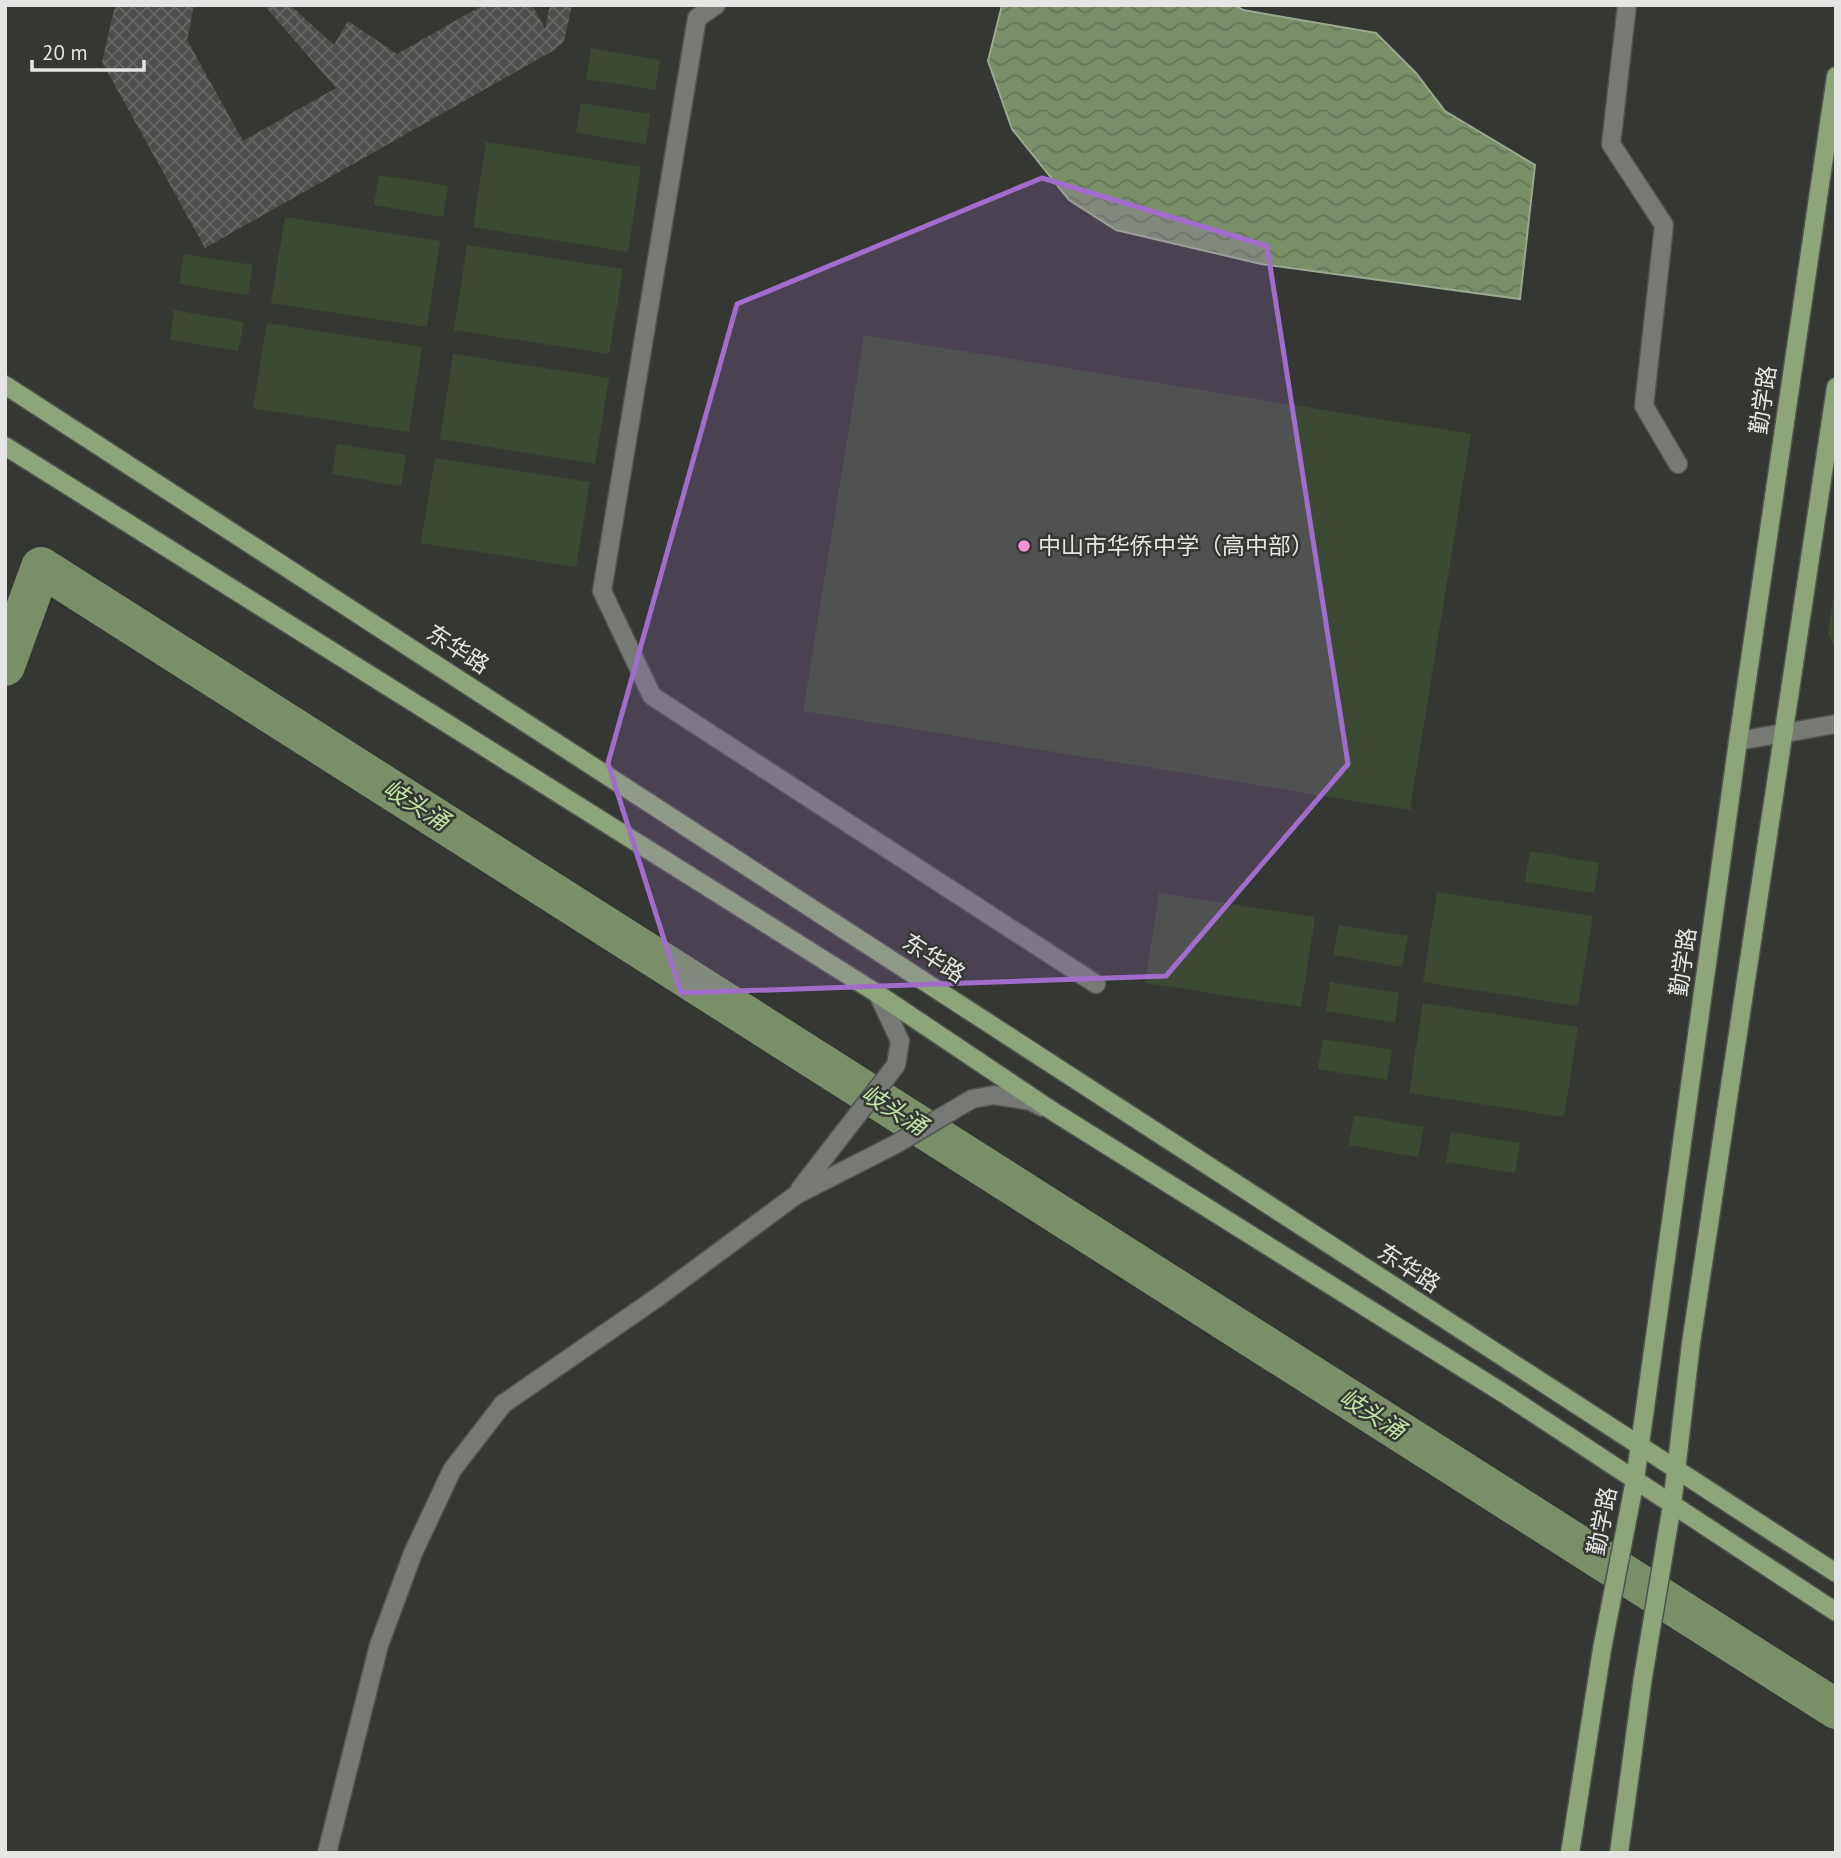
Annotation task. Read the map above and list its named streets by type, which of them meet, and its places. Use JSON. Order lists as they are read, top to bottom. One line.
{"streets":{"main road":["勤学路","东华路"]},"crossings":[["勤学路","东华路"]],"water":["岐头涌"],"places":["中山市华侨中学（高中部）"],"scale_bar":"20 m"}
